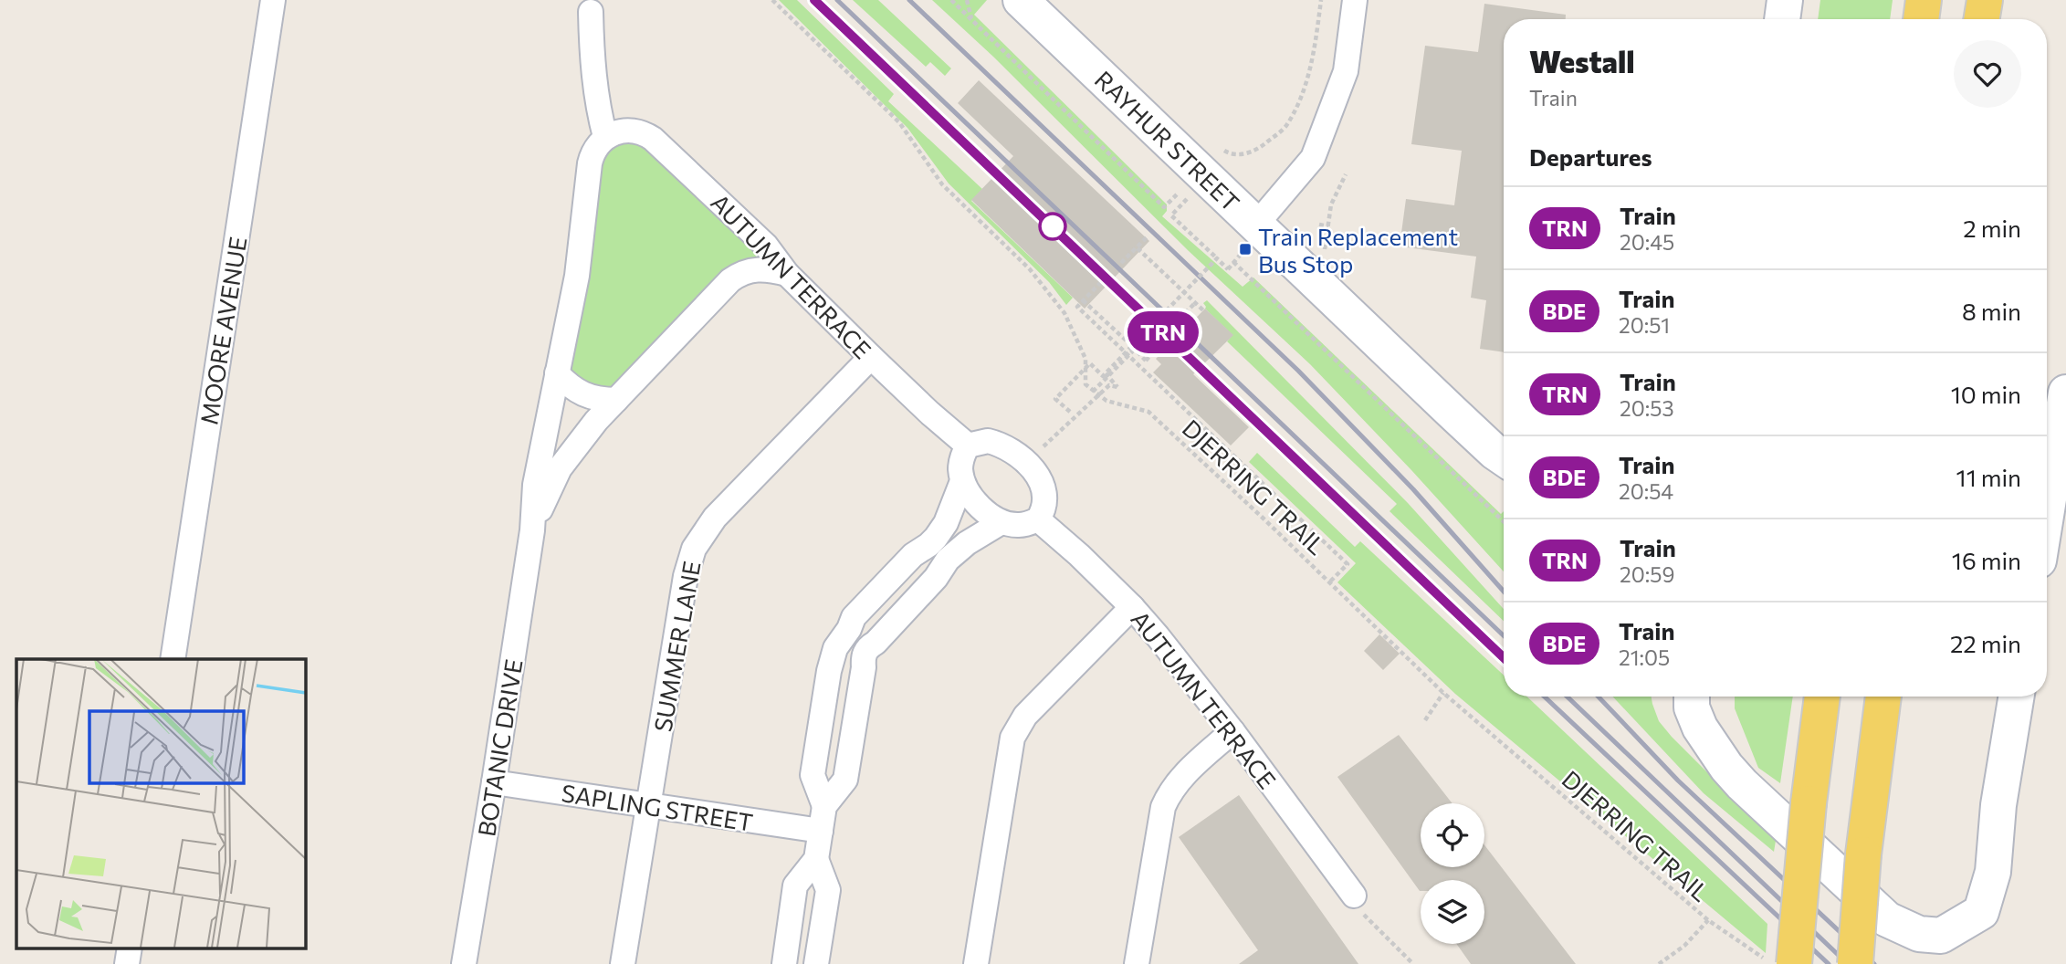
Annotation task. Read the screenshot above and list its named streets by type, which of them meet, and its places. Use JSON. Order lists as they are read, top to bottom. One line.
{"streets":{"main road":["RAYHUR STREET"],"street":["AUTUMN TERRACE","MOORE AVENUE","SUMMER LANE","BOTANIC DRIVE","SAPLING STREET"],"path":["DJERRING TRAIL"]},"crossings":[["AUTUMN TERRACE","SUMMER LANE"],["AUTUMN TERRACE","BOTANIC DRIVE"],["SUMMER LANE","SAPLING STREET"],["BOTANIC DRIVE","SAPLING STREET"]],"places":{"transit":["Train Replacement Bus Stop"]},"page":{"on_map":"TRN","heading":[["Westall","Train"],"Departures"],"list":[{"mark":"TRN","name":"Train","note":"20:45","value":"2 min"},{"mark":"BDE","name":"Train","note":"20:51","value":"8 min"},{"mark":"TRN","name":"Train","note":"20:53","value":"10 min"},{"mark":"BDE","name":"Train","note":"20:54","value":"11 min"},{"mark":"TRN","name":"Train","note":"20:59","value":"16 min"},{"mark":"BDE","name":"Train","note":"21:05","value":"22 min"}]}}
